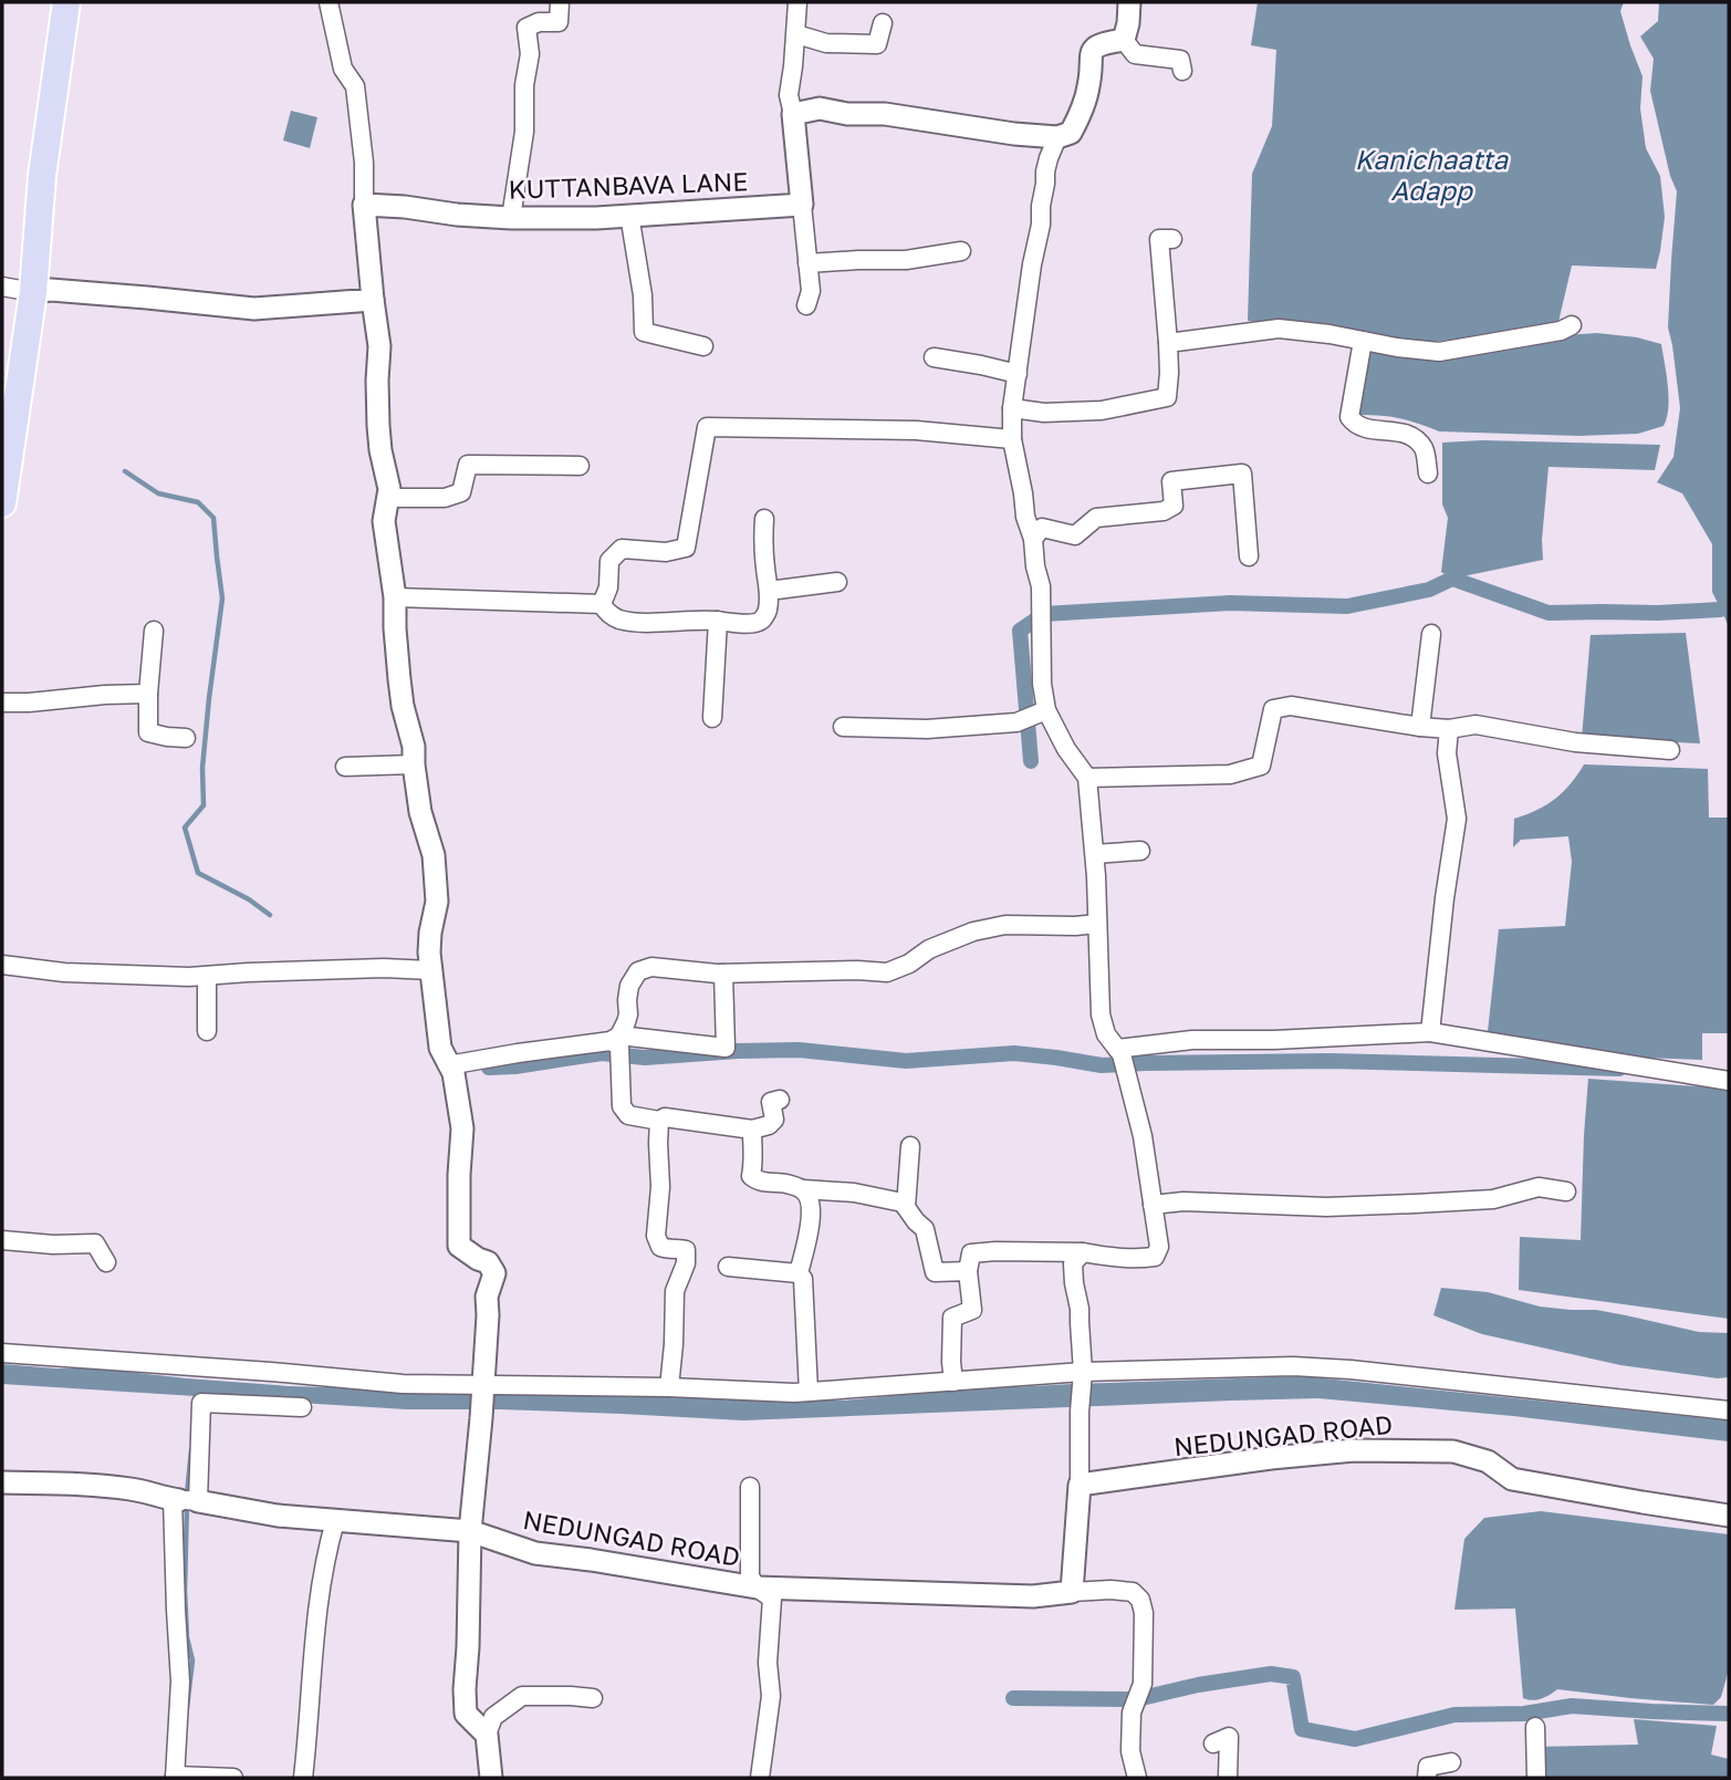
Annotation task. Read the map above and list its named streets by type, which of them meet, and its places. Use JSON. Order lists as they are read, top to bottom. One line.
{"streets":{"street":["KUTTANBAVA LANE","NEDUNGAD ROAD"]},"water":["Kanichaatta Adapp"]}
